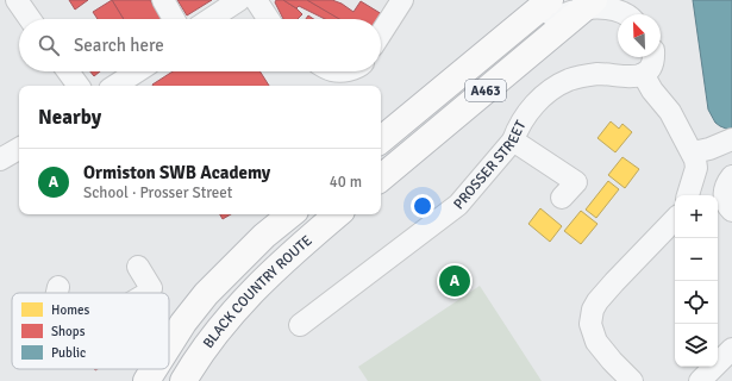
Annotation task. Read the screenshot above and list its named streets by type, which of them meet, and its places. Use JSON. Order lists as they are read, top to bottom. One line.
{"streets":{"highway":["A463","BLACK COUNTRY ROUTE"],"street":["PROSSER STREET"]},"legend":["Homes","Shops","Public"],"north":"top left","page":{"search":"Search here","heading":"Nearby","list":[{"mark":"A","name":"Ormiston SWB Academy","note":"School · Prosser Street","value":"40 m"}],"map_buttons":["+","−"],"pins":"A"}}
